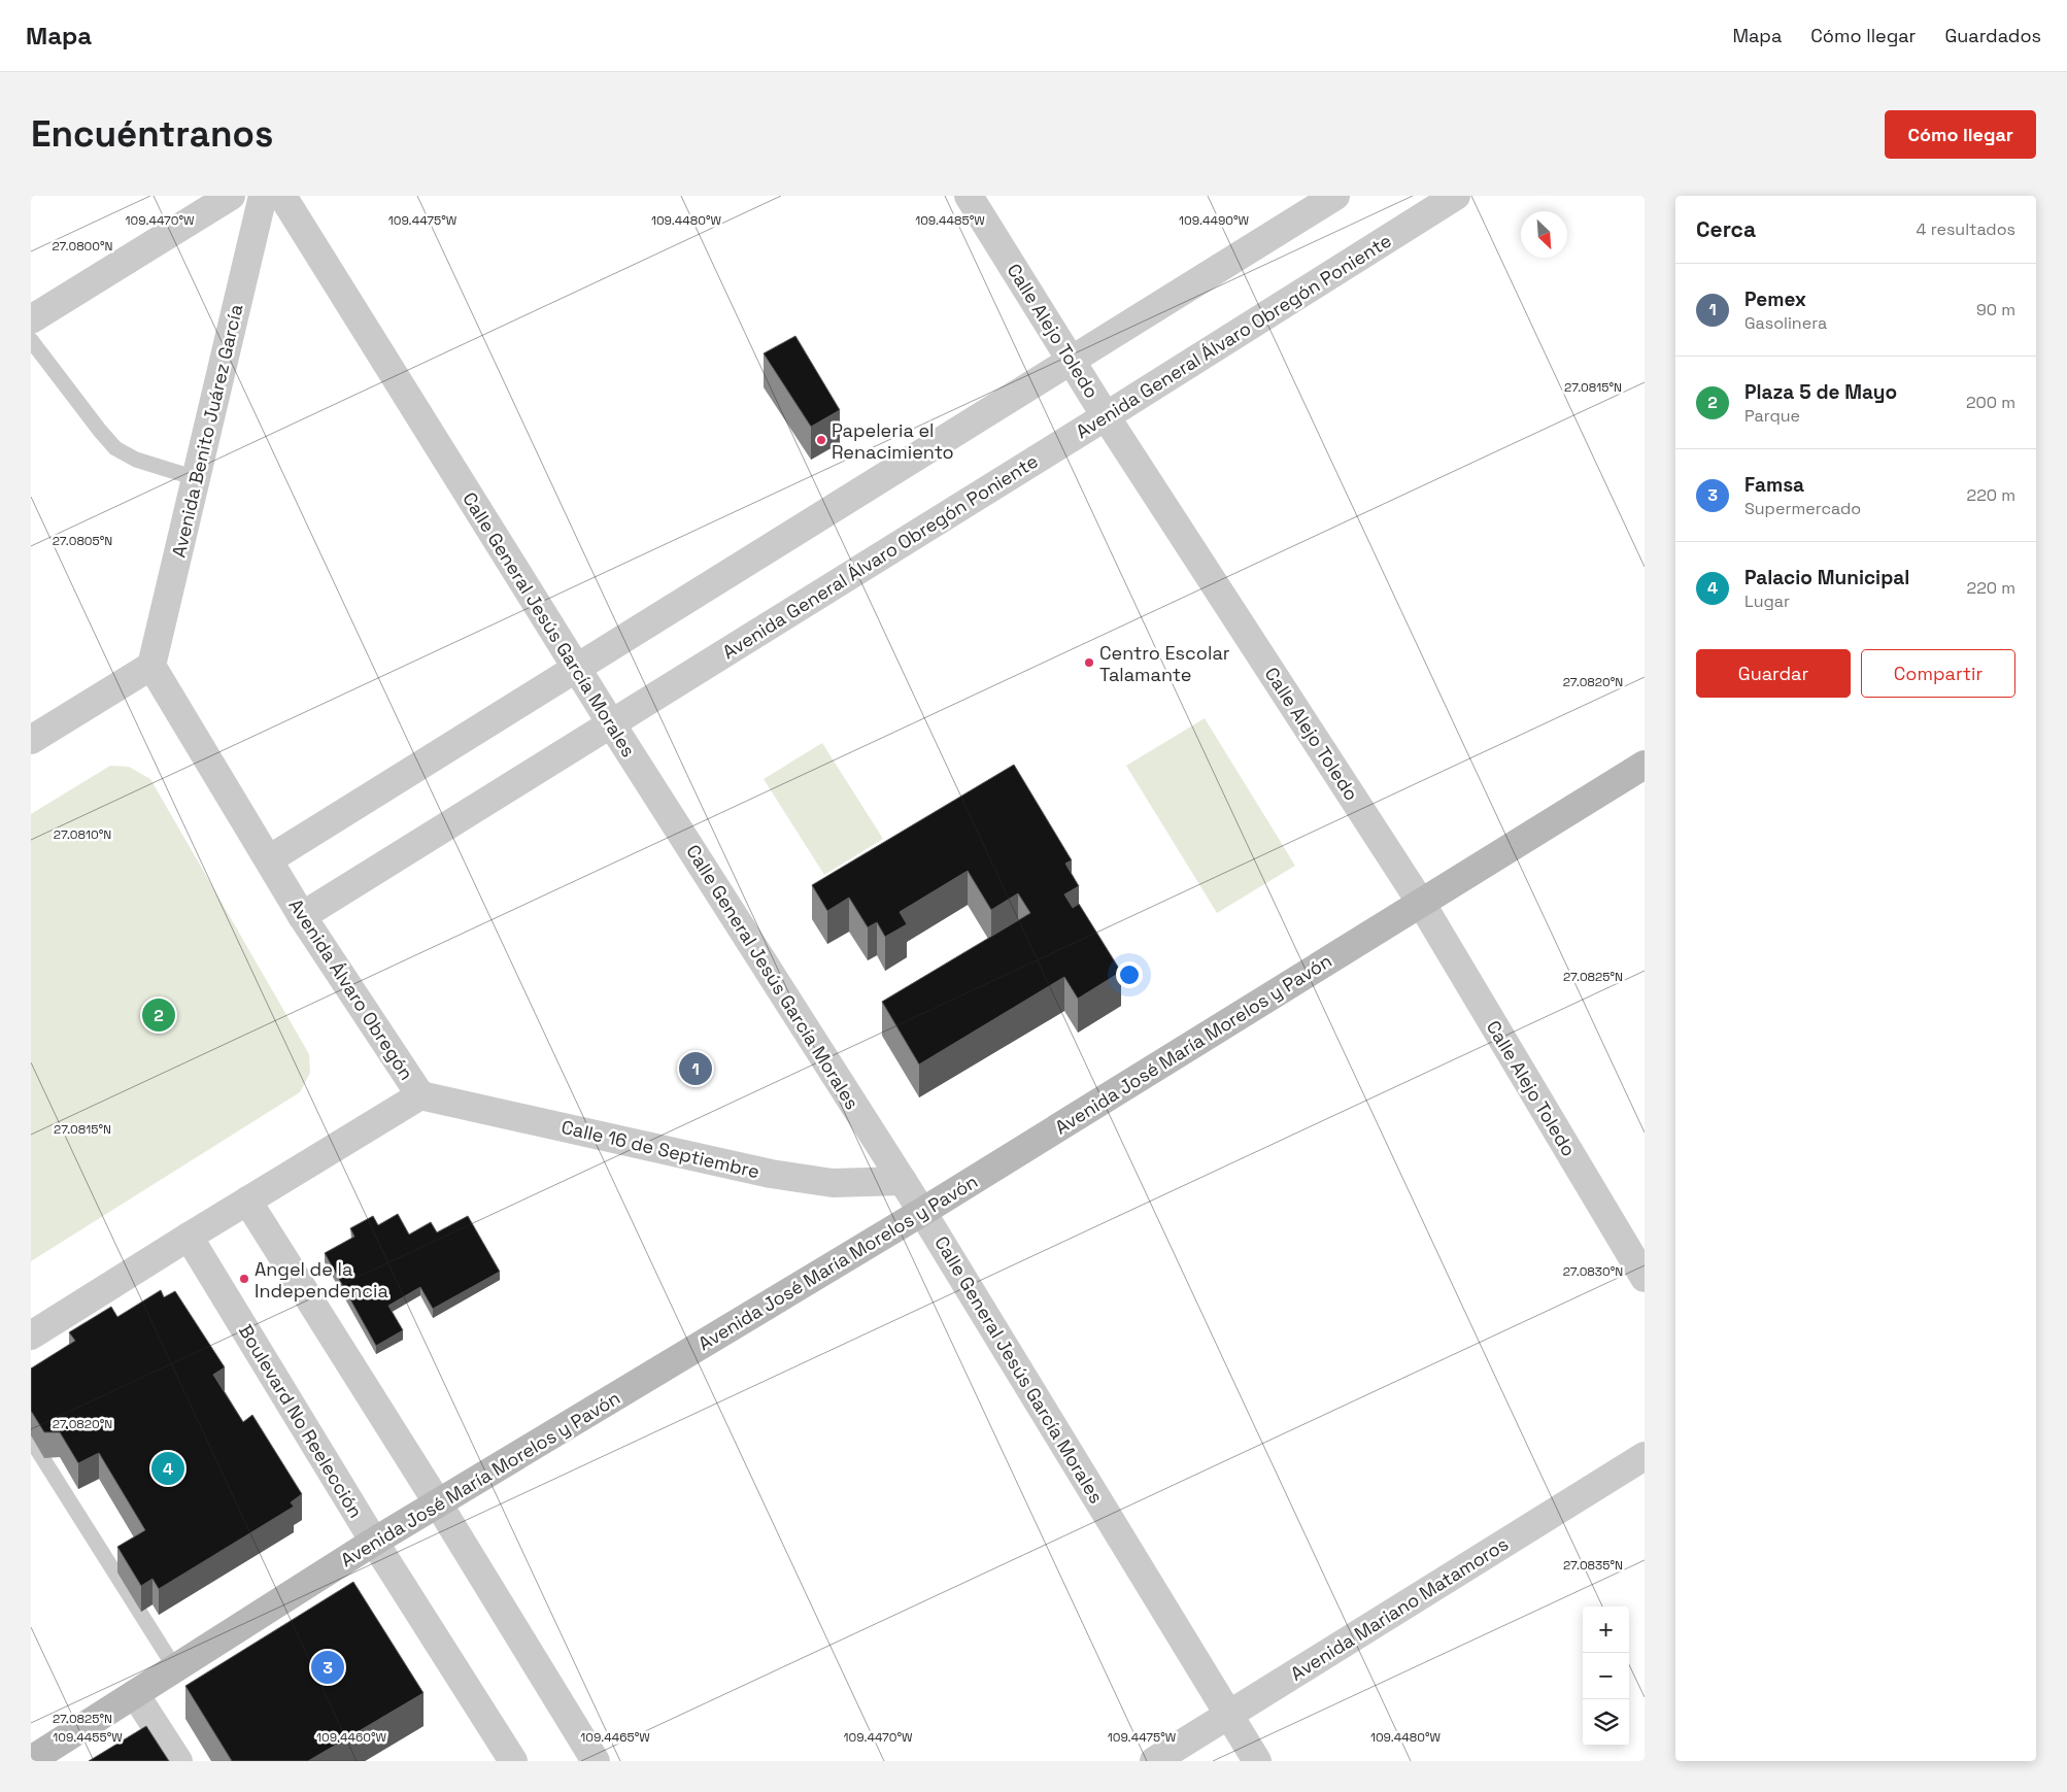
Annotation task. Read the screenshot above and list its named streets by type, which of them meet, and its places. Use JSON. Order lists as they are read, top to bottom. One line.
{"streets":{"main road":["Avenida José María Morelos y Pavón"],"street":["Calle Alejo Toledo","Avenida General Álvaro Obregón Poniente","Avenida Benito Juárez García","Calle General Jesús García Morales","Avenida Álvaro Obregón","Calle 16 de Septiembre","Boulevard No Reelección","Avenida Mariano Matamoros"]},"crossings":[["Calle Alejo Toledo","Avenida General Álvaro Obregón Poniente"],["Calle Alejo Toledo","Avenida José María Morelos y Pavón"],["Avenida General Álvaro Obregón Poniente","Calle General Jesús García Morales"],["Avenida General Álvaro Obregón Poniente","Avenida Álvaro Obregón"],["Avenida Benito Juárez García","Avenida Álvaro Obregón"],["Calle General Jesús García Morales","Avenida José María Morelos y Pavón"],["Calle General Jesús García Morales","Calle 16 de Septiembre"],["Calle General Jesús García Morales","Avenida Mariano Matamoros"],["Avenida Álvaro Obregón","Calle 16 de Septiembre"],["Avenida Álvaro Obregón","Boulevard No Reelección"],["Avenida José María Morelos y Pavón","Boulevard No Reelección"]],"places":["Papeleria el Renacimiento","Centro Escolar Talamante","Angel de la Independencia"],"north":"bottom right","page":{"header":"Mapa","nav":["Mapa","Cómo llegar","Guardados"],"buttons":["Cómo llegar",["Guardar","Compartir"]],"title":"Encuéntranos","heading":["Cerca","4 resultados"],"list":[{"mark":"1","name":"Pemex","note":"Gasolinera","value":"90 m"},{"mark":"2","name":"Plaza 5 de Mayo","note":"Parque","value":"200 m"},{"mark":"3","name":"Famsa","note":"Supermercado","value":"220 m"},{"mark":"4","name":"Palacio Municipal","note":"Lugar","value":"220 m"}],"pins":["2","1","4","3"],"map_buttons":["+","−"]},"coordinates":["109.4470°W","109.4475°W","109.4480°W","109.4485°W","109.4490°W","27.0800°N","27.0815°N","27.0805°N","27.0820°N","27.0810°N","27.0825°N","27.0830°N","27.0835°N","109.4455°W","109.4460°W","109.4465°W"]}
